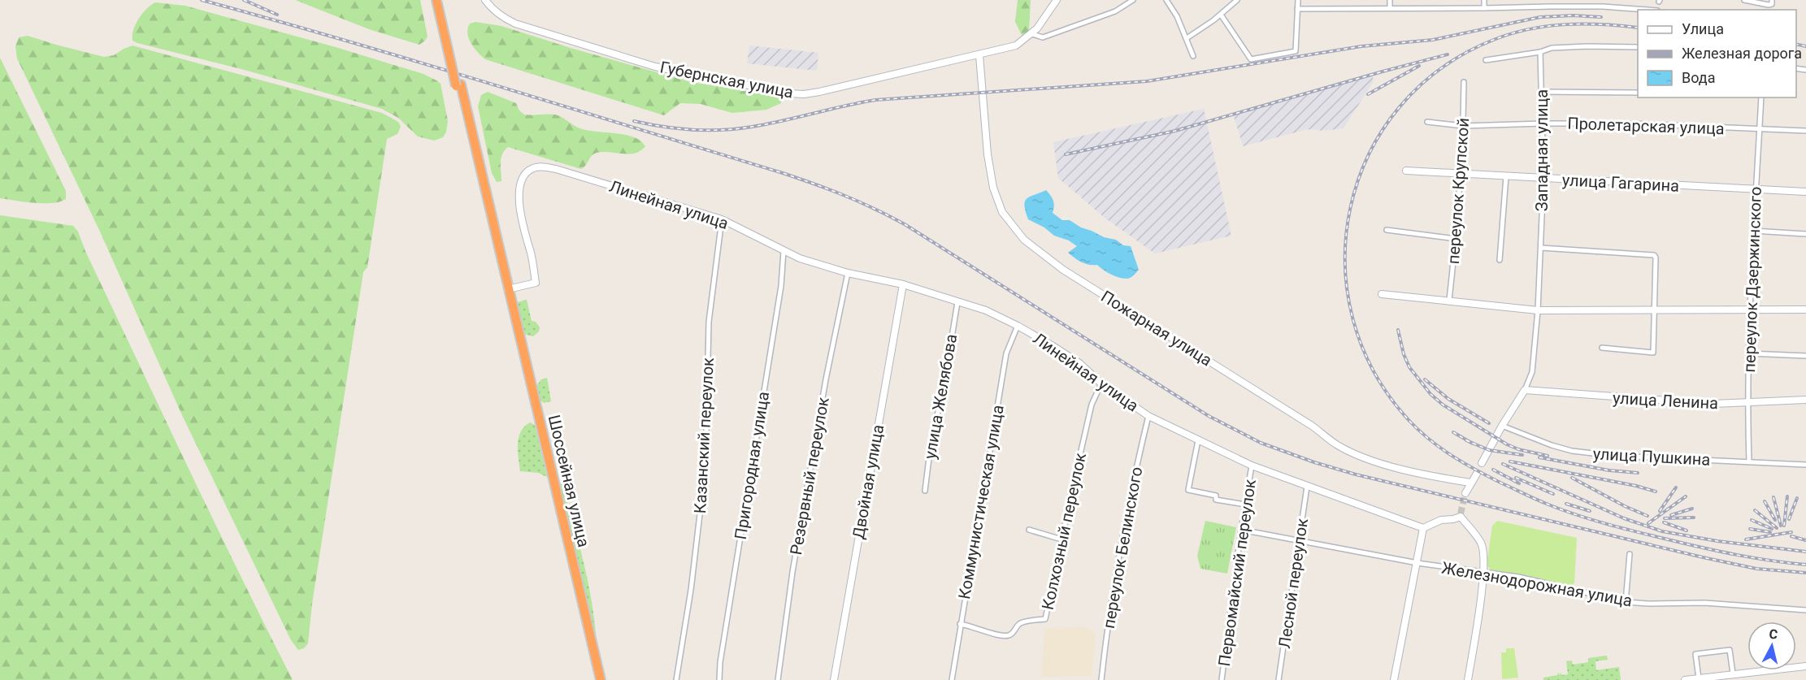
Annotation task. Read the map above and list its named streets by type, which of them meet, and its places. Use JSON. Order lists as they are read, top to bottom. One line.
{"streets":{"highway":["Шоссейная улица"],"street":["Губернская улица","Пролетарская улица","Западная улица","улица Гагарина","переулок Крупской","Линейная улица","переулок Дзержинского","Пожарная улица","улица Желябова","улица Ленина","Казанский переулок","улица Пушкина","Пригородная улица","Резервный переулок","Двойная улица","Коммунистическая улица","Колхозный переулок","переулок Белинского","Первомайский переулок","Лесной переулок","Железнодорожная улица"]},"crossings":[["Губернская улица","Пожарная улица"],["Пролетарская улица","Западная улица"],["Пролетарская улица","переулок Крупской"],["Пролетарская улица","переулок Дзержинского"],["Западная улица","улица Гагарина"],["Западная улица","улица Ленина"],["Западная улица","улица Пушкина"],["улица Гагарина","переулок Крупской"],["улица Гагарина","переулок Дзержинского"],["Линейная улица","улица Желябова"],["Линейная улица","Казанский переулок"],["Линейная улица","Пригородная улица"],["Линейная улица","Резервный переулок"],["Линейная улица","Шоссейная улица"],["Линейная улица","Двойная улица"],["Линейная улица","Коммунистическая улица"],["Линейная улица","Колхозный переулок"],["Линейная улица","переулок Белинского"],["Линейная улица","Первомайский переулок"],["Линейная улица","Лесной переулок"],["переулок Дзержинского","улица Ленина"],["переулок Дзержинского","улица Пушкина"],["Коммунистическая улица","Колхозный переулок"],["Первомайский переулок","Железнодорожная улица"],["Лесной переулок","Железнодорожная улица"]],"legend":["Улица","Железная дорога","Вода"],"north":"top"}
